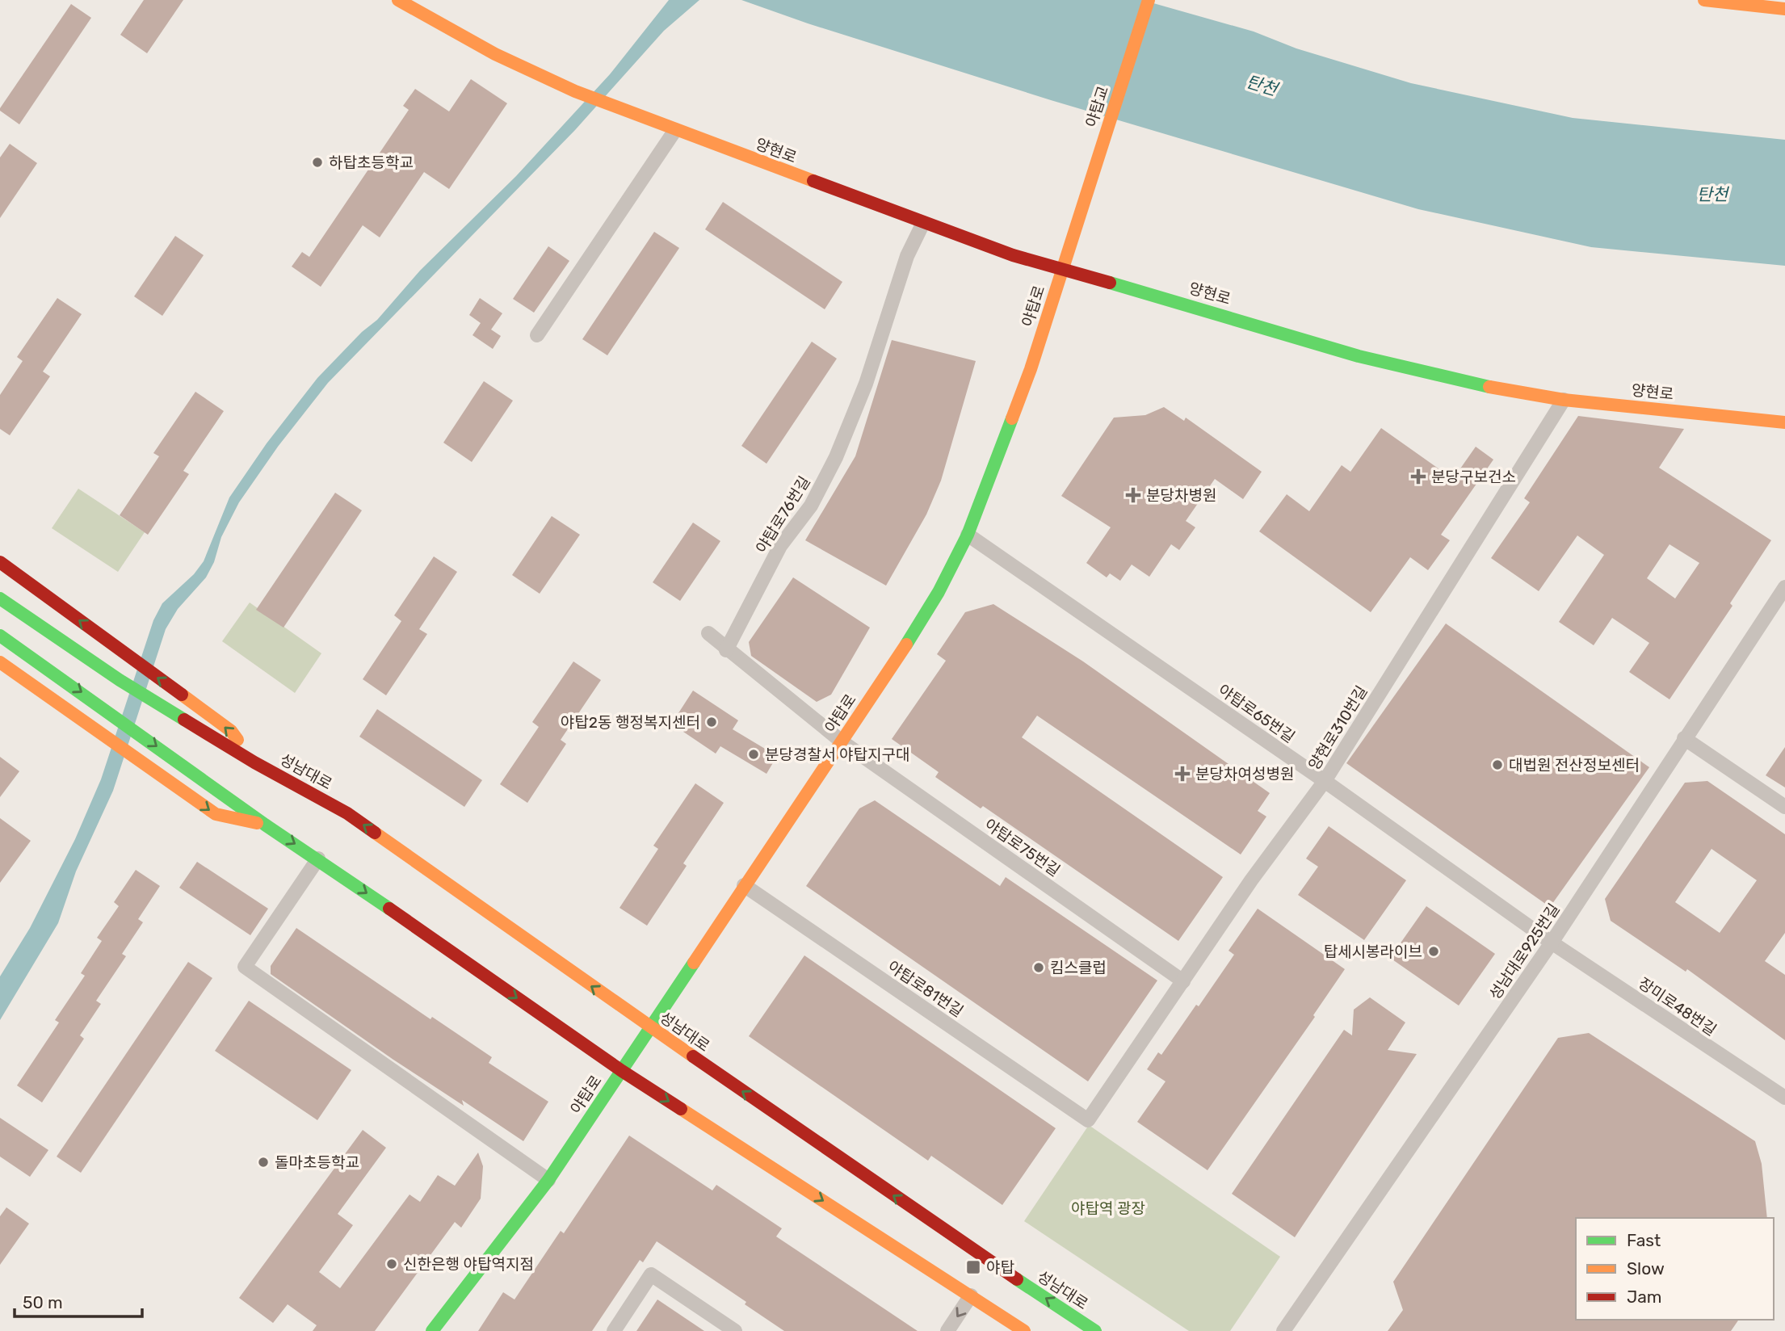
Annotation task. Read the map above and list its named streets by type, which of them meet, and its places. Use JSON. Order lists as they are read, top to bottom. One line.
{"streets":{"main road":["야탑교","양현로","야탑로","성남대로"],"street":["야탑로76번길","야탑로65번길","양현로310번길","야탑로75번길","성남대로925번길","야탑로81번길","장미로48번길"]},"crossings":[["야탑교","야탑로"],["양현로","야탑로"],["양현로","야탑로76번길"],["양현로","양현로310번길"],["야탑로","야탑로65번길"],["야탑로","성남대로"],["야탑로","야탑로75번길"],["야탑로","야탑로81번길"],["야탑로65번길","양현로310번길"],["야탑로65번길","성남대로925번길"],["야탑로65번길","장미로48번길"],["양현로310번길","야탑로75번길"],["양현로310번길","야탑로81번길"],["성남대로925번길","장미로48번길"]],"water":["탄천"],"parks":["야탑역 광장"],"places":{"other":["하탑초등학교","야탑2동 행정복지센터","분당경찰서 야탑지구대","대법원 전산정보센터","탑세시봉라이브","킴스클럽","돌마초등학교","신한은행 야탑역지점"],"health":["분당구보건소","분당차병원","분당차여성병원"],"transit":["야탑"]},"legend":["Fast","Slow","Jam"],"scale_bar":"50 m"}
